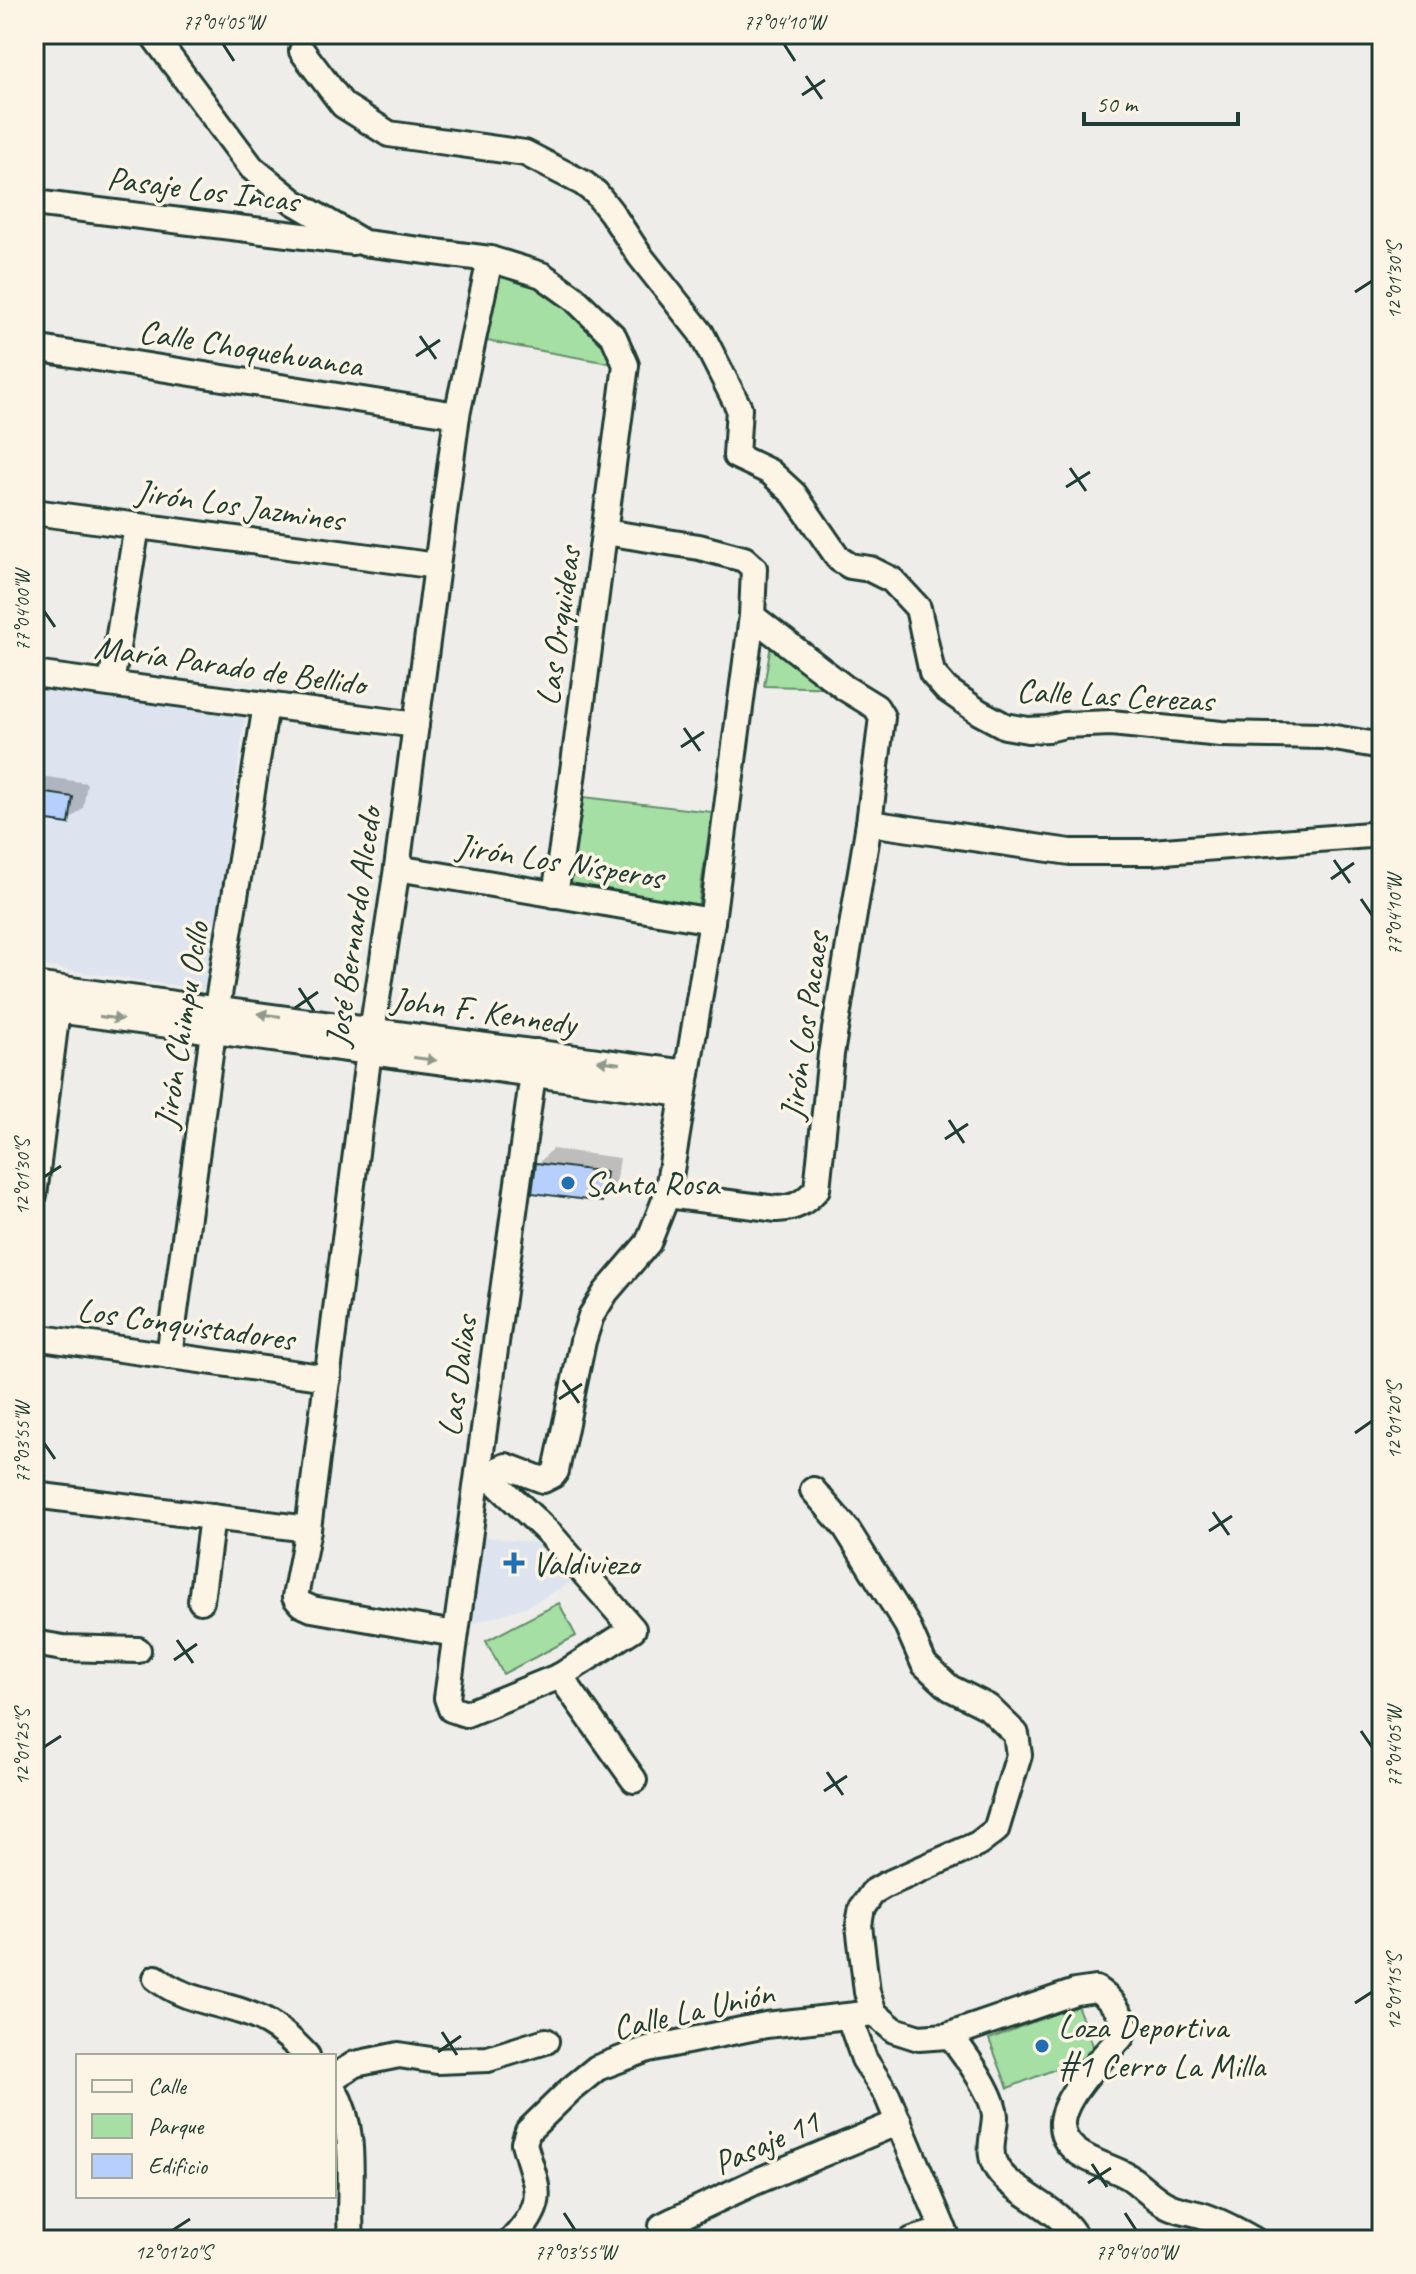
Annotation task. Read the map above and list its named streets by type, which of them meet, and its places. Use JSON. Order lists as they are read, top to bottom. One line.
{"streets":{"street":["Pasaje Los Incas","Calle Choquehuanca","Jirón Los Jazmines","Las Orquideas","María Parado de Bellido","Calle Las Cerezas","Jirón Los Nísperos","José Bernardo Alcedo","John F. Kennedy","Jirón Chimpu Ocllo","Jirón Los Pacaes","Los Conquistadores","Las Dalias","Calle La Unión","Pasaje 11"]},"crossings":[["Pasaje Los Incas","Las Orquideas"],["Pasaje Los Incas","José Bernardo Alcedo"],["Calle Choquehuanca","José Bernardo Alcedo"],["Jirón Los Jazmines","José Bernardo Alcedo"],["Las Orquideas","Jirón Los Nísperos"],["María Parado de Bellido","José Bernardo Alcedo"],["María Parado de Bellido","Jirón Chimpu Ocllo"],["Jirón Los Nísperos","José Bernardo Alcedo"],["José Bernardo Alcedo","John F. Kennedy"],["José Bernardo Alcedo","Los Conquistadores"],["José Bernardo Alcedo","Las Dalias"],["John F. Kennedy","Jirón Chimpu Ocllo"],["John F. Kennedy","Las Dalias"],["Jirón Chimpu Ocllo","Los Conquistadores"]],"places":{"other":["Santa Rosa","Loza Deportiva #1 Cerro La Milla"],"health":["Valdiviezo"]},"legend":["Calle","Parque","Edificio"],"scale_bar":"50 m","coordinates":["77°04'05\"W","77°04'10\"W","12°01'30\"S","77°04'00\"W","12°01'20\"S","77°03'55\"W","12°01'25\"S","12°01'15\"S"]}
